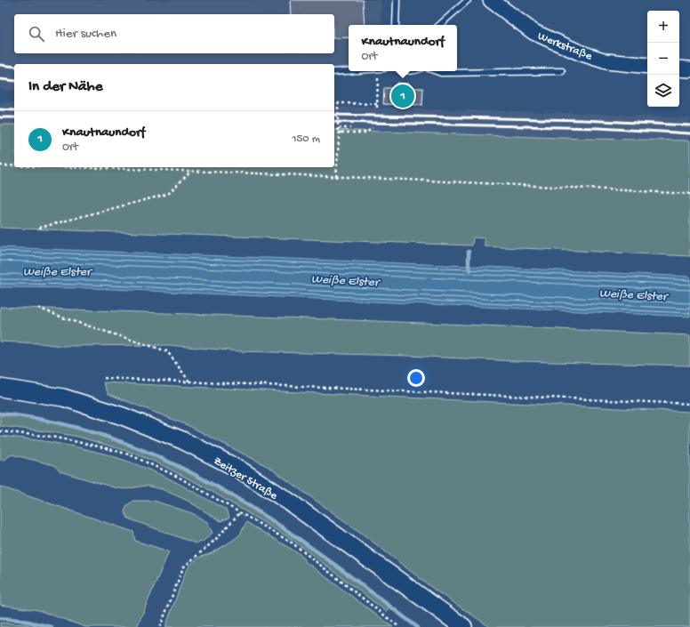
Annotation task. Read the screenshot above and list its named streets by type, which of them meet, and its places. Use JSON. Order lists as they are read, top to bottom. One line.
{"streets":{"main road":["Werkstraße","Zeitzer Straße"]},"water":["Weiße Elster"],"page":{"map_buttons":["+","−"],"search":"Hier suchen","popup":["Knautnaundorf","Ort"],"heading":"In der Nähe","pins":"1","list":[{"mark":"1","name":"Knautnaundorf","note":"Ort","value":"150 m"}]}}
